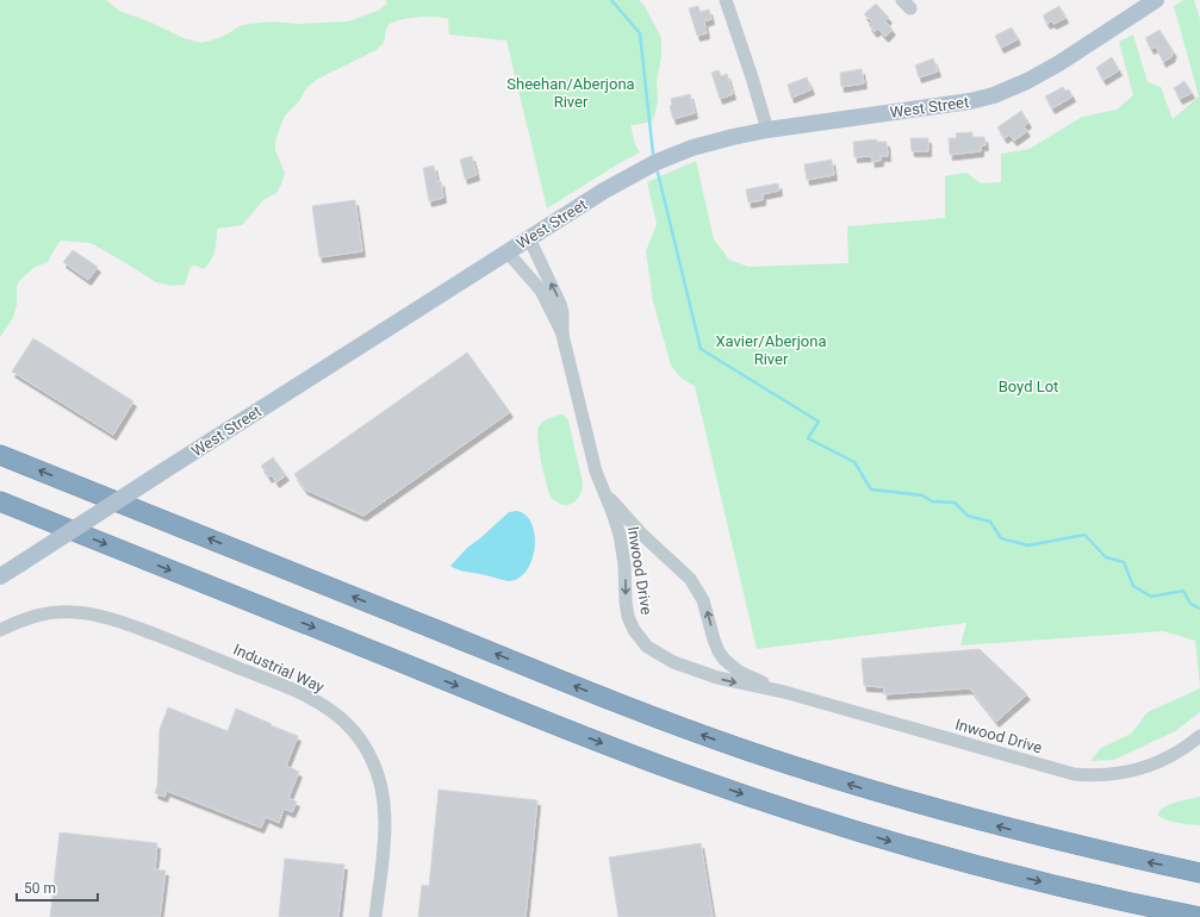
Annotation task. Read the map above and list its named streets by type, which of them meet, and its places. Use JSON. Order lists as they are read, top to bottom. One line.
{"streets":{"main road":["West Street"],"street":["Inwood Drive","Industrial Way"]},"crossings":[["West Street","Inwood Drive"]],"parks":["Sheehan/Aberjona River","Xavier/Aberjona River","Boyd Lot"],"scale_bar":"50 m"}
